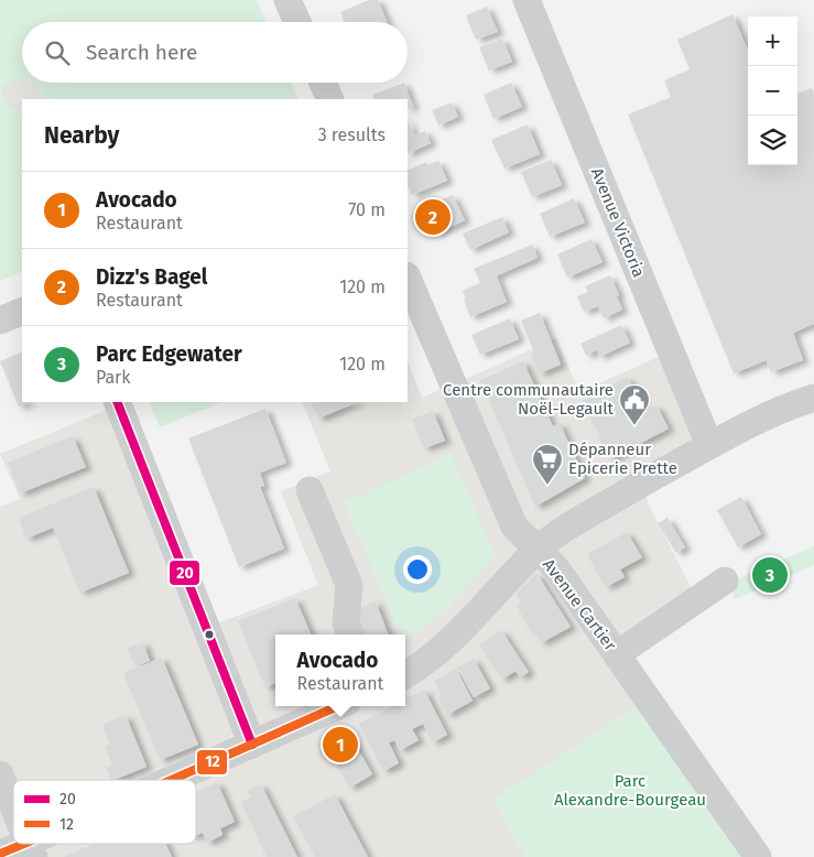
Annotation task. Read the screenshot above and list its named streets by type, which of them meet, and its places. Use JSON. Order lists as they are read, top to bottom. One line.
{"streets":{"street":["Avenue Victoria","Avenue Cartier"]},"parks":["Parc Alexandre-Bourgeau"],"places":{"public building":["Centre communautaire Noël-Legault"],"supermarket":["Dépanneur Epicerie Prette"]},"lines":["transit line 20","transit line 12"],"legend":["20","12"],"page":{"map_buttons":["+","−"],"search":"Search here","heading":["Nearby","3 results"],"list":[{"mark":"1","name":"Avocado","note":"Restaurant","value":"70 m"},{"mark":"2","name":"Dizz's Bagel","note":"Restaurant","value":"120 m"},{"mark":"3","name":"Parc Edgewater","note":"Park","value":"120 m"}],"pins":["2","3","1"],"popup":["Avocado","Restaurant"]}}
